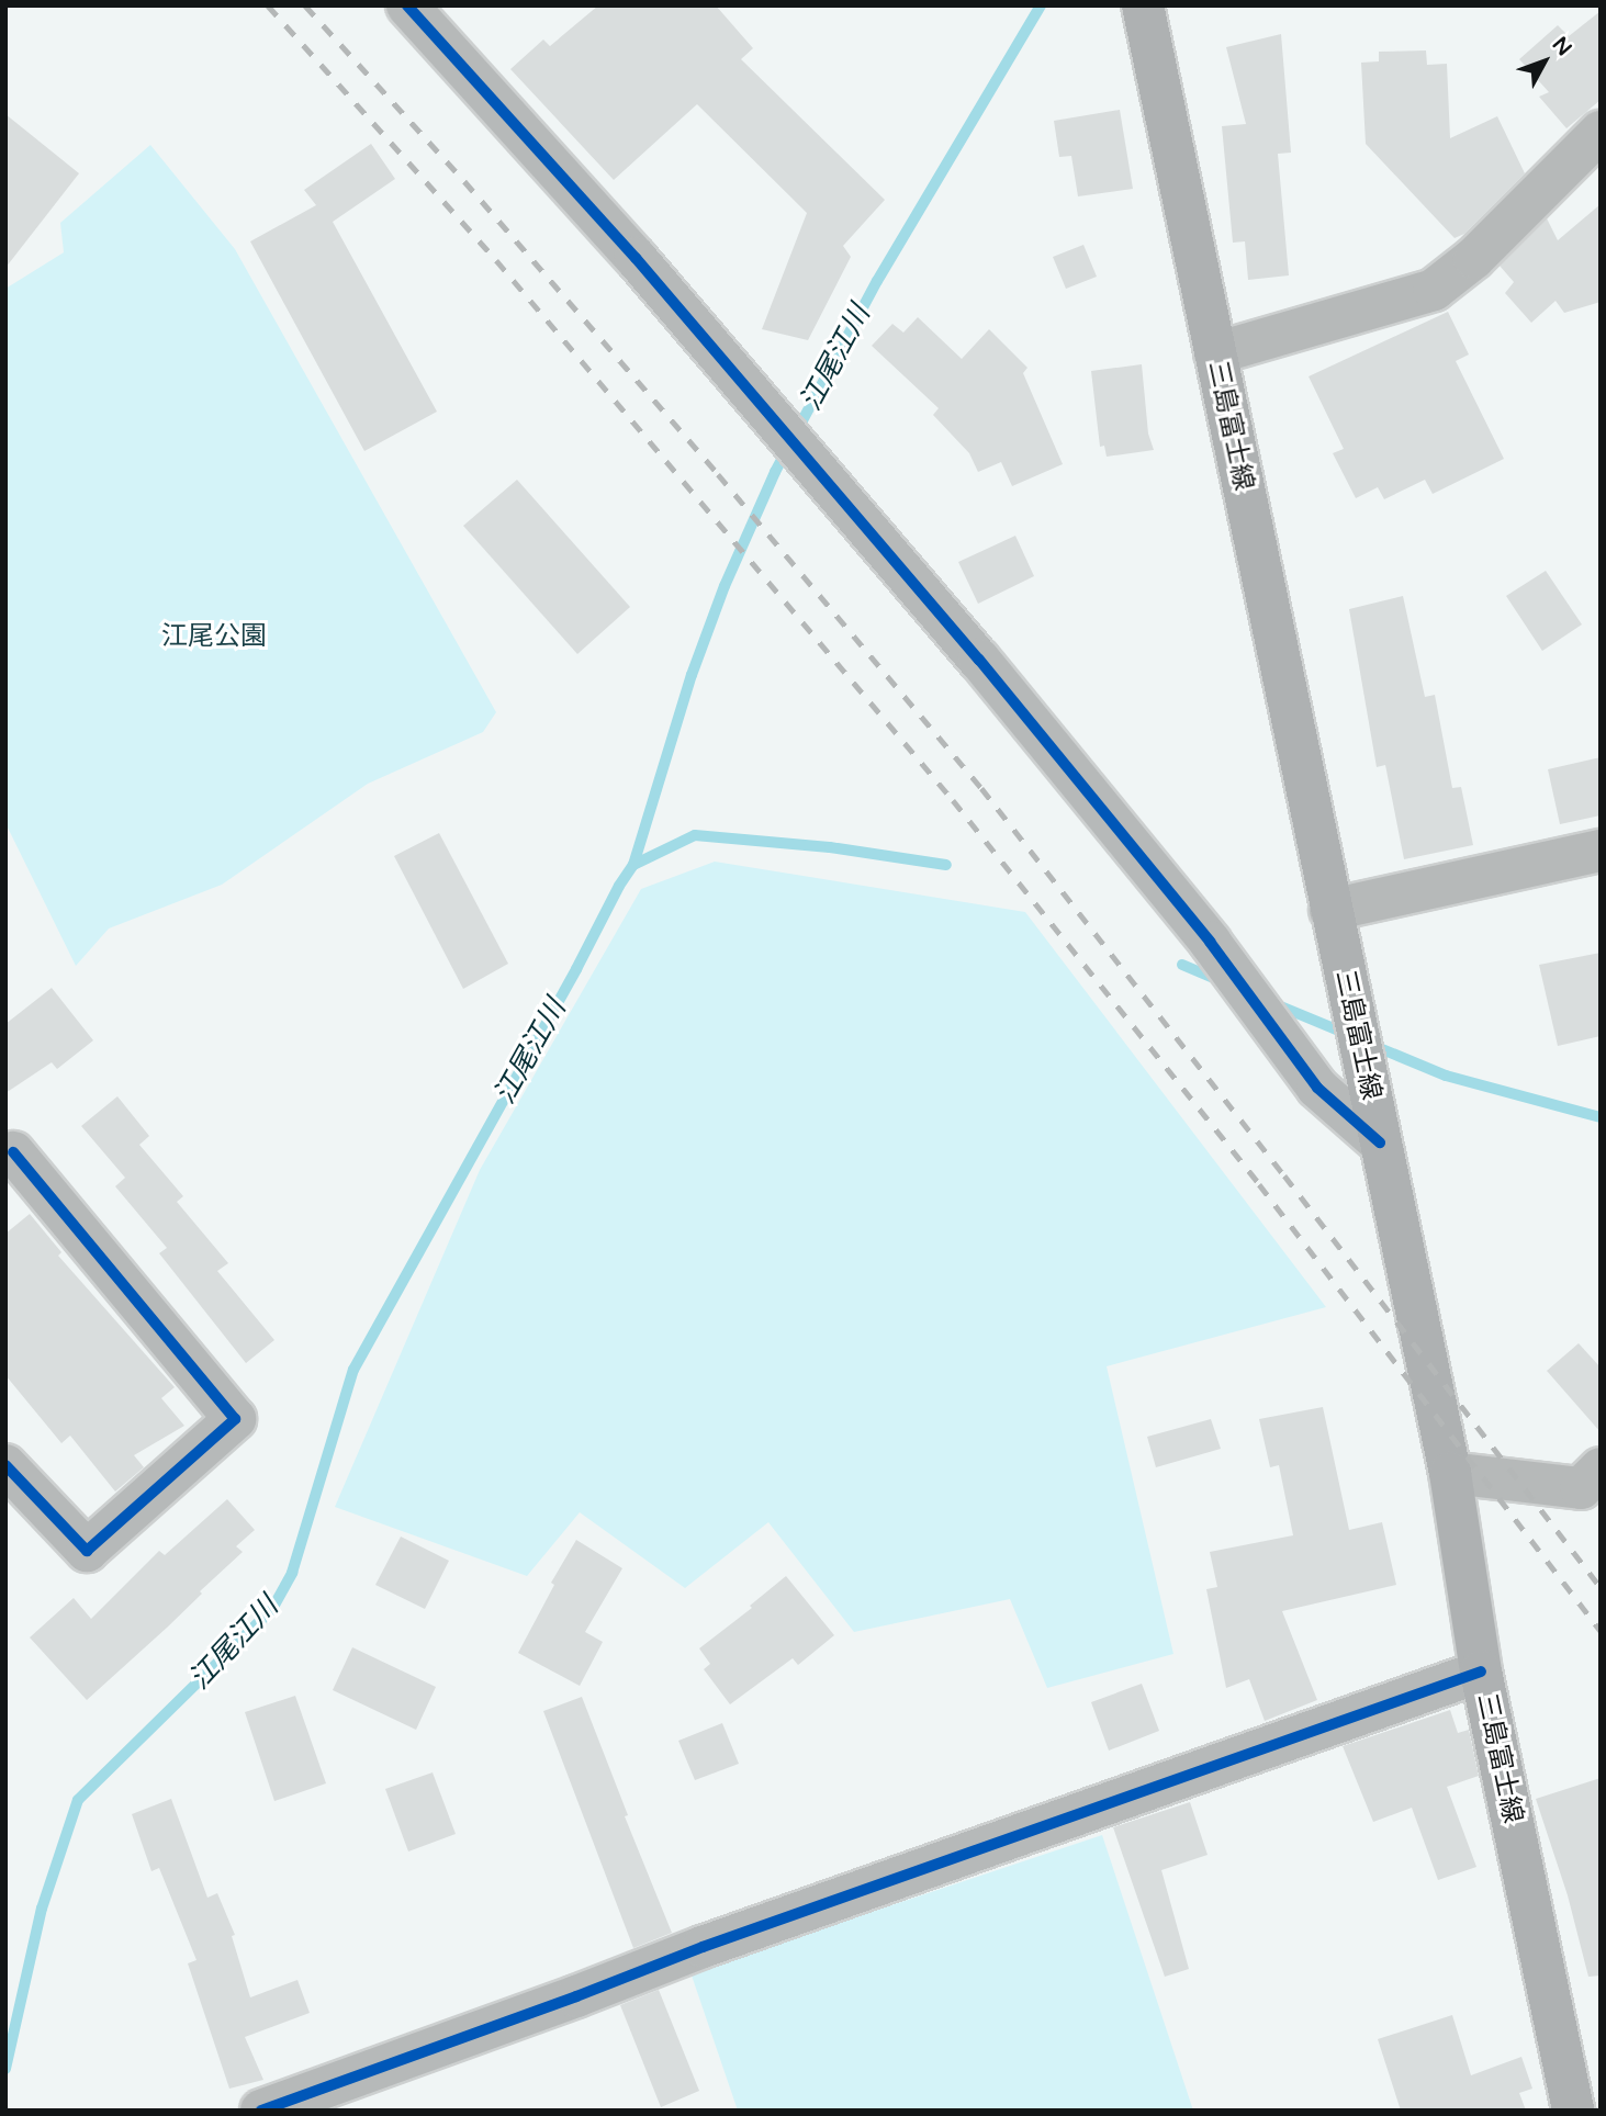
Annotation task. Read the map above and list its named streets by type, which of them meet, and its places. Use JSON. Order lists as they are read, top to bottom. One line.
{"streets":{"main road":["三島富士線"]},"water":["江尾江川"],"parks":["江尾公園"],"north":"top right"}
